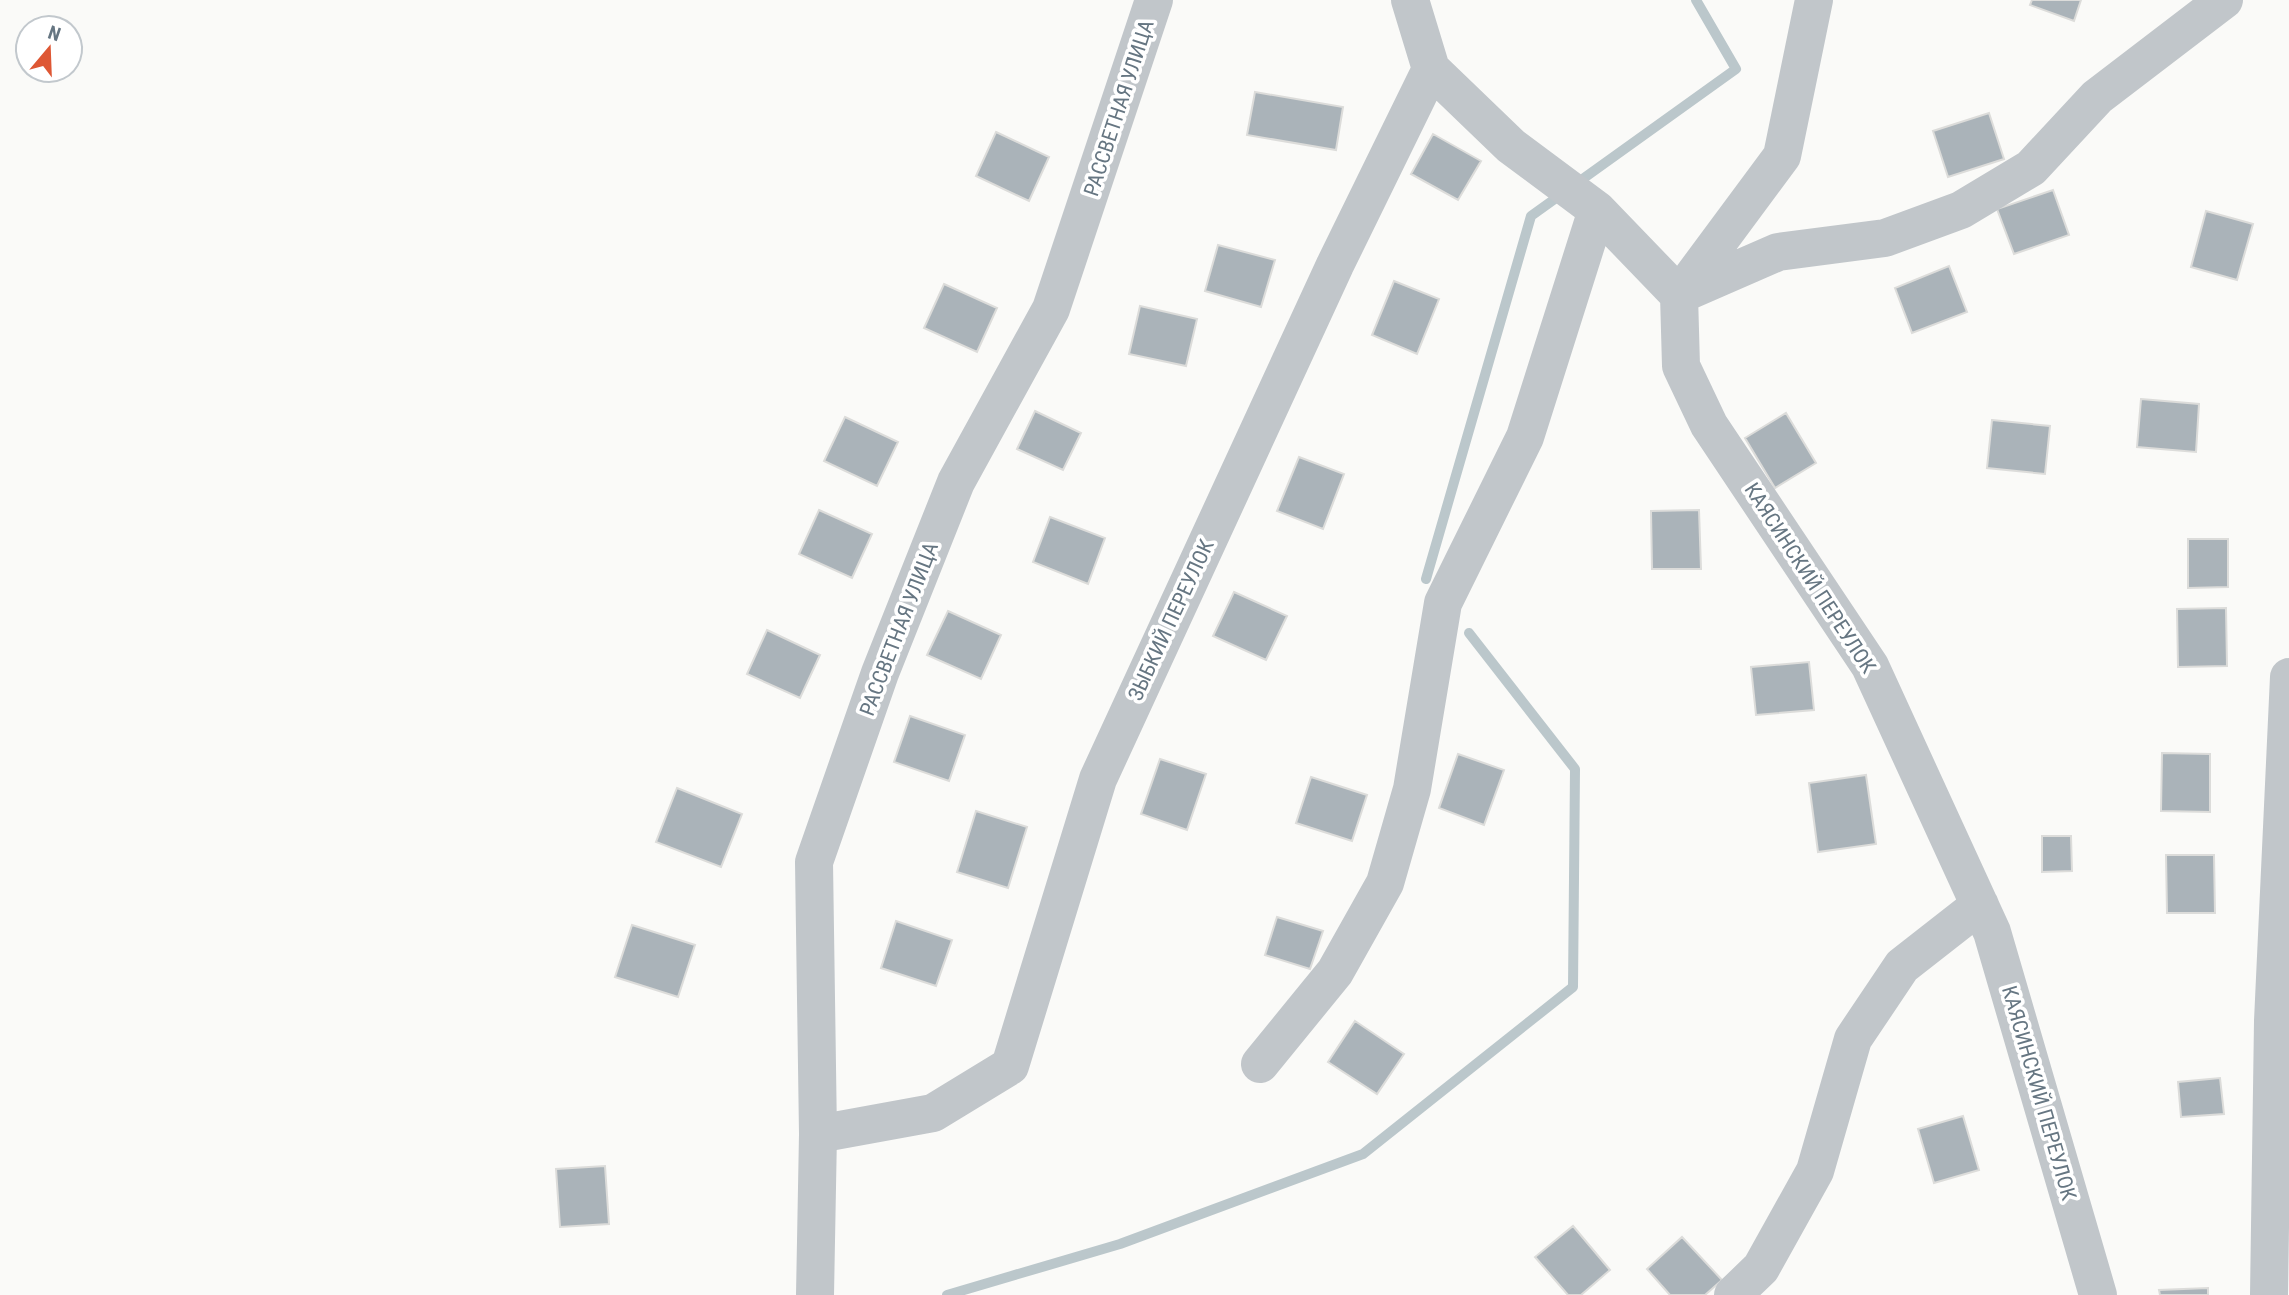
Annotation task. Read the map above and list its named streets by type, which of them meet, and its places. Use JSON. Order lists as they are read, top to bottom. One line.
{"streets":{"street":["РАССВЕТНАЯ УЛИЦА","КАЯСИНСКИЙ ПЕРЕУЛОК","ЗЫБКИЙ ПЕРЕУЛОК"]},"crossings":[["РАССВЕТНАЯ УЛИЦА","ЗЫБКИЙ ПЕРЕУЛОК"]],"north":"top"}
